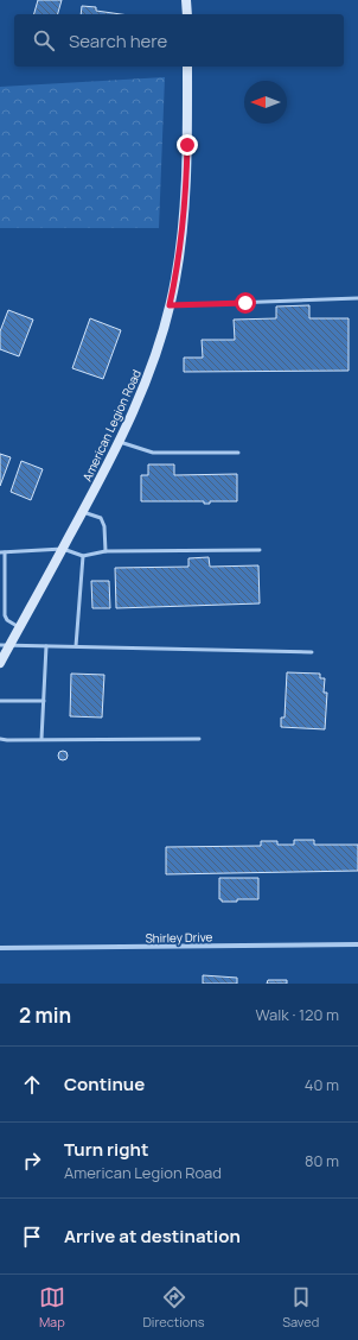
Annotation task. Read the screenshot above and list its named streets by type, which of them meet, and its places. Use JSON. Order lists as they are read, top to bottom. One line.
{"streets":{"street":["American Legion Road","Shirley Drive"]},"north":"left","page":{"search":"Search here","heading":["2 min","Walk · 120 m"],"list":[["Continue","40 m"],["Turn right","American Legion Road","80 m"],"Arrive at destination"],"nav":["Map","Directions","Saved"]}}
